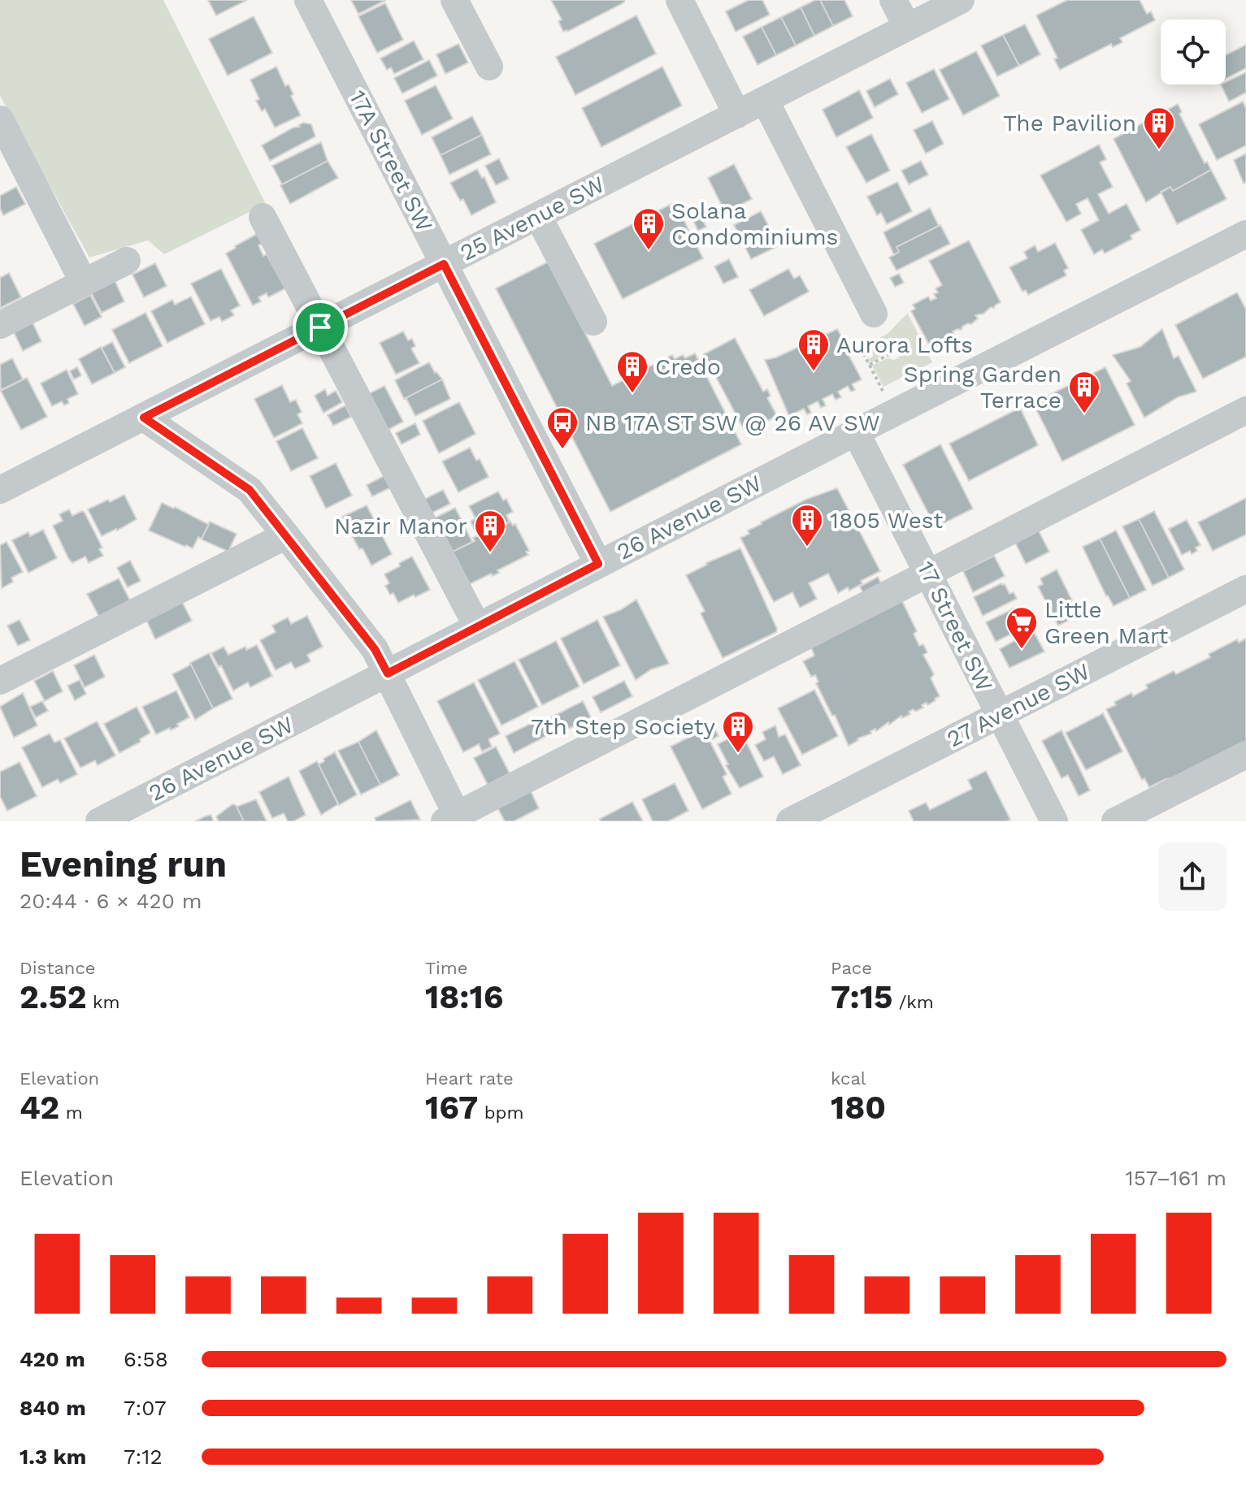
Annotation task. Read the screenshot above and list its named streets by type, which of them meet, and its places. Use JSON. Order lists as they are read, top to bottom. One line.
{"streets":{"street":["17A Street SW","25 Avenue SW","26 Avenue SW","17 Street SW","27 Avenue SW"]},"crossings":[["17A Street SW","25 Avenue SW"],["17A Street SW","26 Avenue SW"],["26 Avenue SW","17 Street SW"],["17 Street SW","27 Avenue SW"]],"places":{"building":["The Pavilion","Solana Condominiums","Aurora Lofts","Credo","Spring Garden Terrace","1805 West","Nazir Manor","7th Step Society"],"bus stop":["NB 17A ST SW @ 26 AV SW"],"supermarket":["Little Green Mart"]},"page":{"heading":["Evening run","20:44 · 6 × 420 m"],"stats":[["Distance","2.52 km"],["Time","18:16"],["Pace","7:15 /km"],["Elevation","42 m"],["Heart rate","167 bpm"],["kcal","180"]],"chart":["Elevation","157–161 m"],"list":[{"name":"420 m","note":"6:58"},{"name":"840 m","note":"7:07"},{"name":"1.3 km","note":"7:12"}]}}
